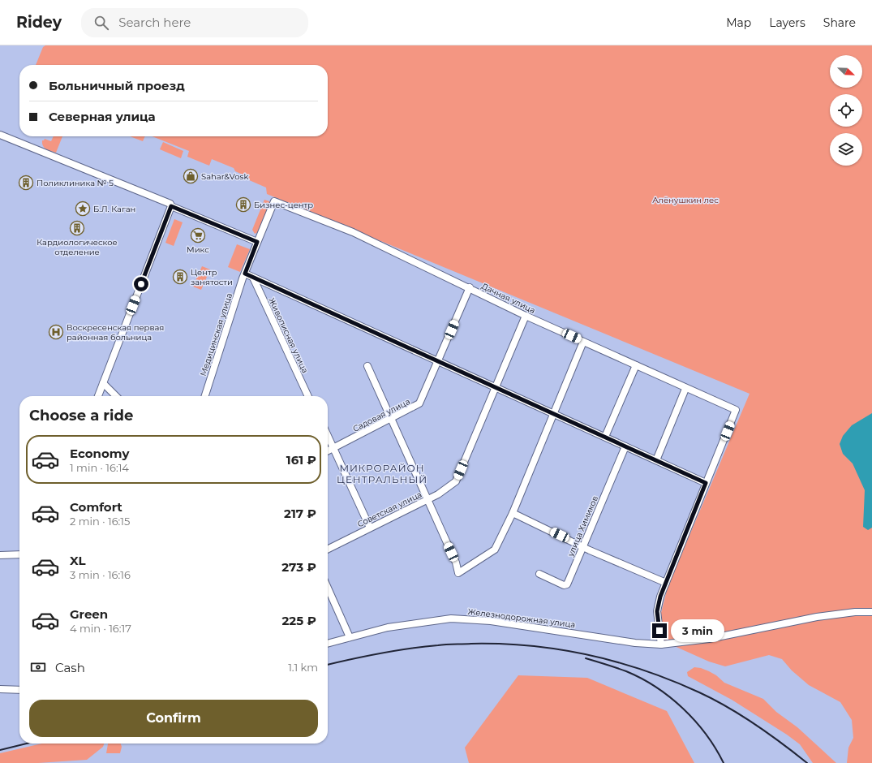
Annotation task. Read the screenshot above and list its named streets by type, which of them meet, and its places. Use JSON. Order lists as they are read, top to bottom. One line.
{"streets":{"street":["Дачная улица","Медицинская улица","Живописная улица","Садовая улица","Советская улица","улица Химиков","Железнодорожная улица"]},"crossings":[["Дачная улица","Медицинская улица"],["Дачная улица","Садовая улица"],["Дачная улица","Советская улица"]],"districts":["МИКРОРАЙОН ЦЕНТРАЛЬНЫЙ"],"parks":["Алёнушкин лес"],"places":{"shop":["Sahar&Vosk"],"building":["Поликлиника № 5","Бизнес-центр","Кардиологическое отделение","Центр занятости"],"place":["Б.Л. Каган"],"supermarket":["Микс"],"hospital":["Воскресенская первая районная больница"]},"north":"bottom right","page":{"header":"Ridey","search":"Search here","nav":["Map","Layers","Share"],"banner":["Больничный проезд","Северная улица"],"heading":"Choose a ride","list":[{"name":"Economy","note":"1 min · 16:14","value":"161 ₽"},{"name":"Comfort","note":"2 min · 16:15","value":"217 ₽"},{"name":"XL","note":"3 min · 16:16","value":"273 ₽"},{"name":"Green","note":"4 min · 16:17","value":"225 ₽"}],"bubble":"3 min","pay":["Cash","1.1 km"],"buttons":"Confirm"}}
